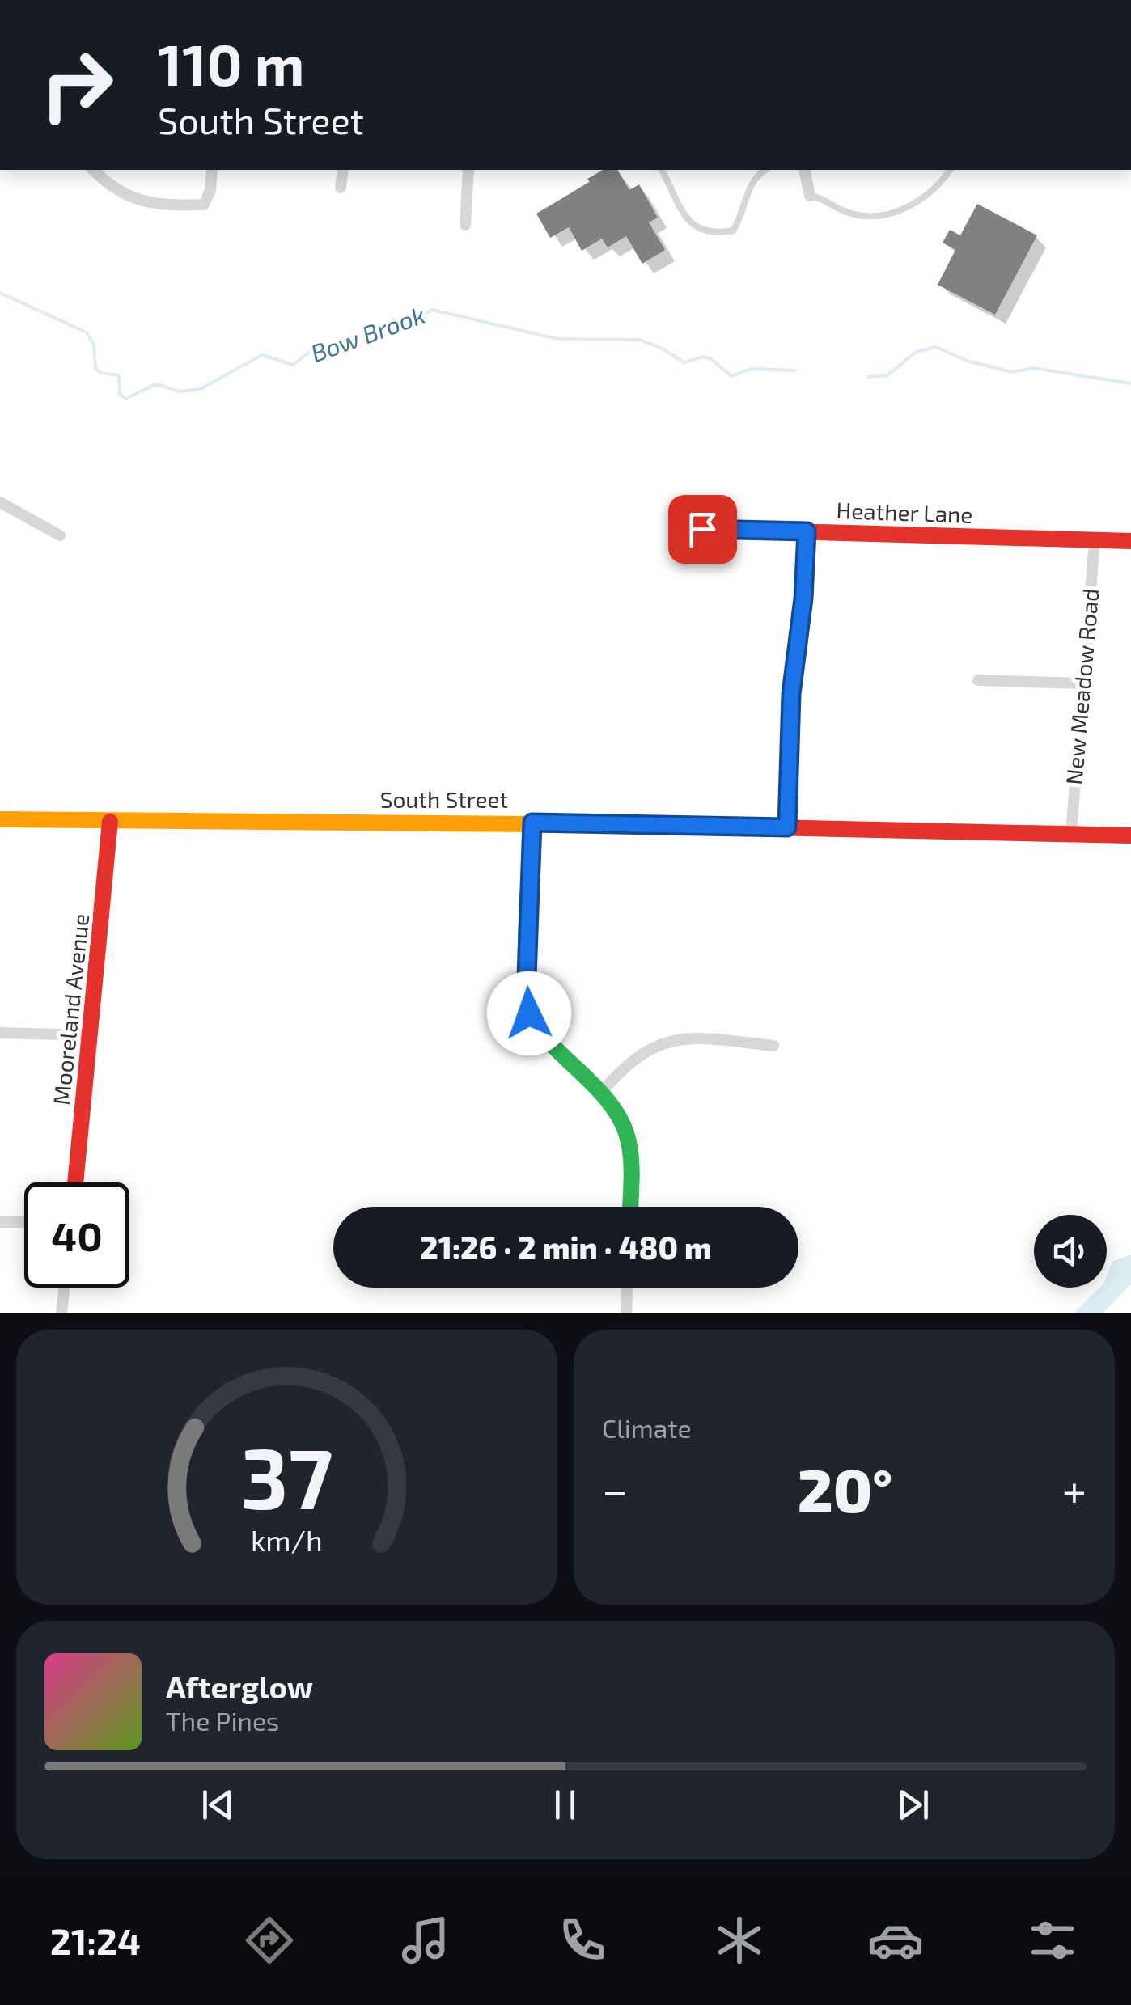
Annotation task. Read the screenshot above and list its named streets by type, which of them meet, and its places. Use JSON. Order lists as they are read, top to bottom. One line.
{"streets":{"street":["Heather Lane","New Meadow Road","South Street","Mooreland Avenue"]},"crossings":[["Heather Lane","New Meadow Road"],["New Meadow Road","South Street"],["South Street","Mooreland Avenue"]],"water":["Bow Brook"],"page":{"turn":["110 m","South Street"],"limit":"40","trip":"21:26 · 2 min · 480 m","tile":"Climate","heat":["−","20°","+"],"song":["Afterglow","The Pines"],"tabs":"21:24","gauge":["37","km/h"]}}
